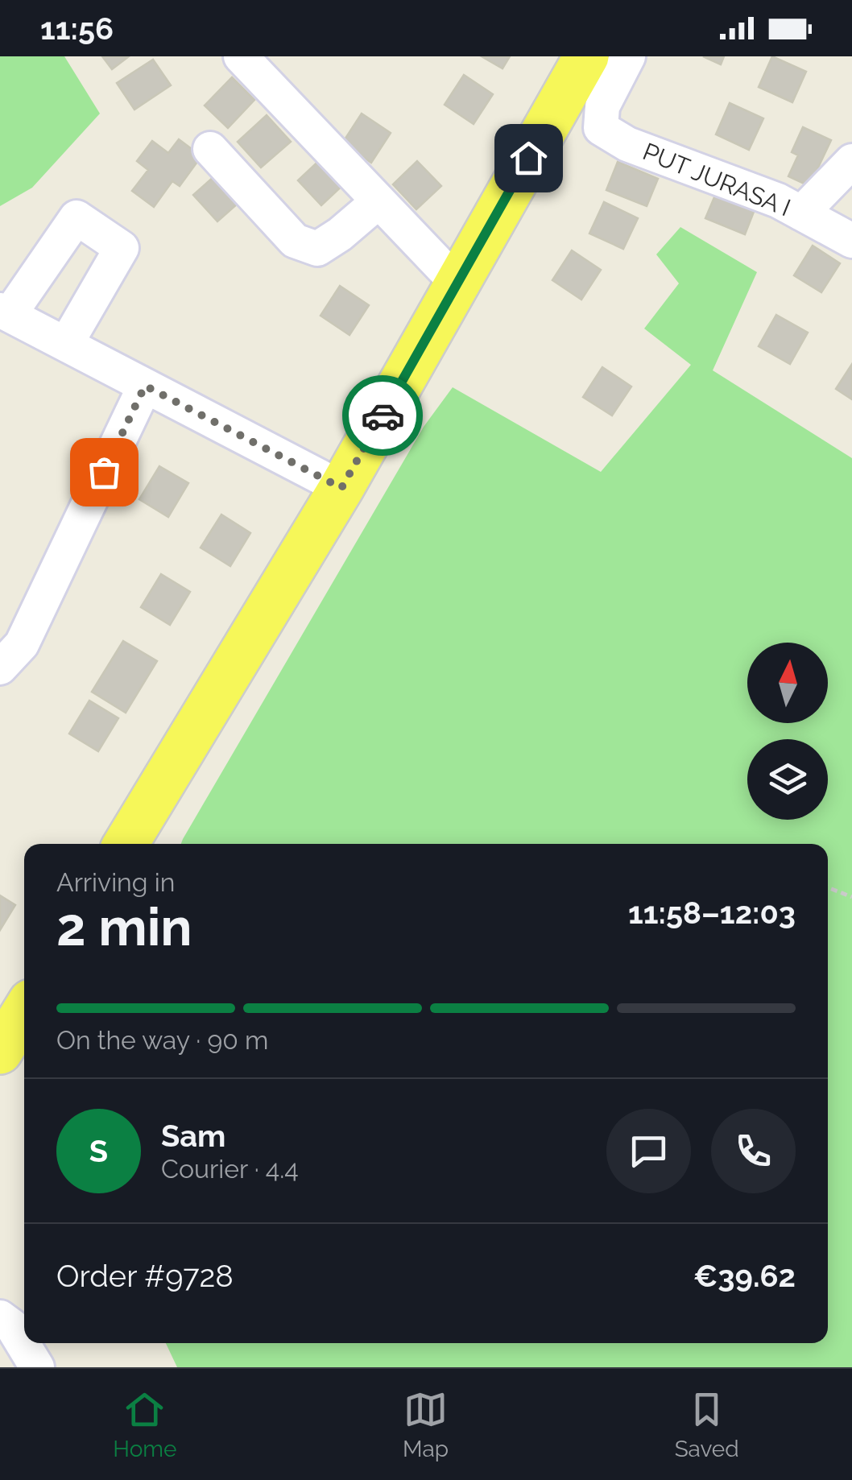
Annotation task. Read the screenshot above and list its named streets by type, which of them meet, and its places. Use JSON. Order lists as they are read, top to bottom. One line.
{"streets":{"street":["PUT JURASA I"]},"north":"top","page":{"status":"11:56","heading":["2 min","Arriving in","11:58–12:03"],"panel":["Sam","Courier · 4.4","Order #9728","€39.62"],"bar":"On the way · 90 m","round":"S","tabs":["Home","Map","Saved"]}}
